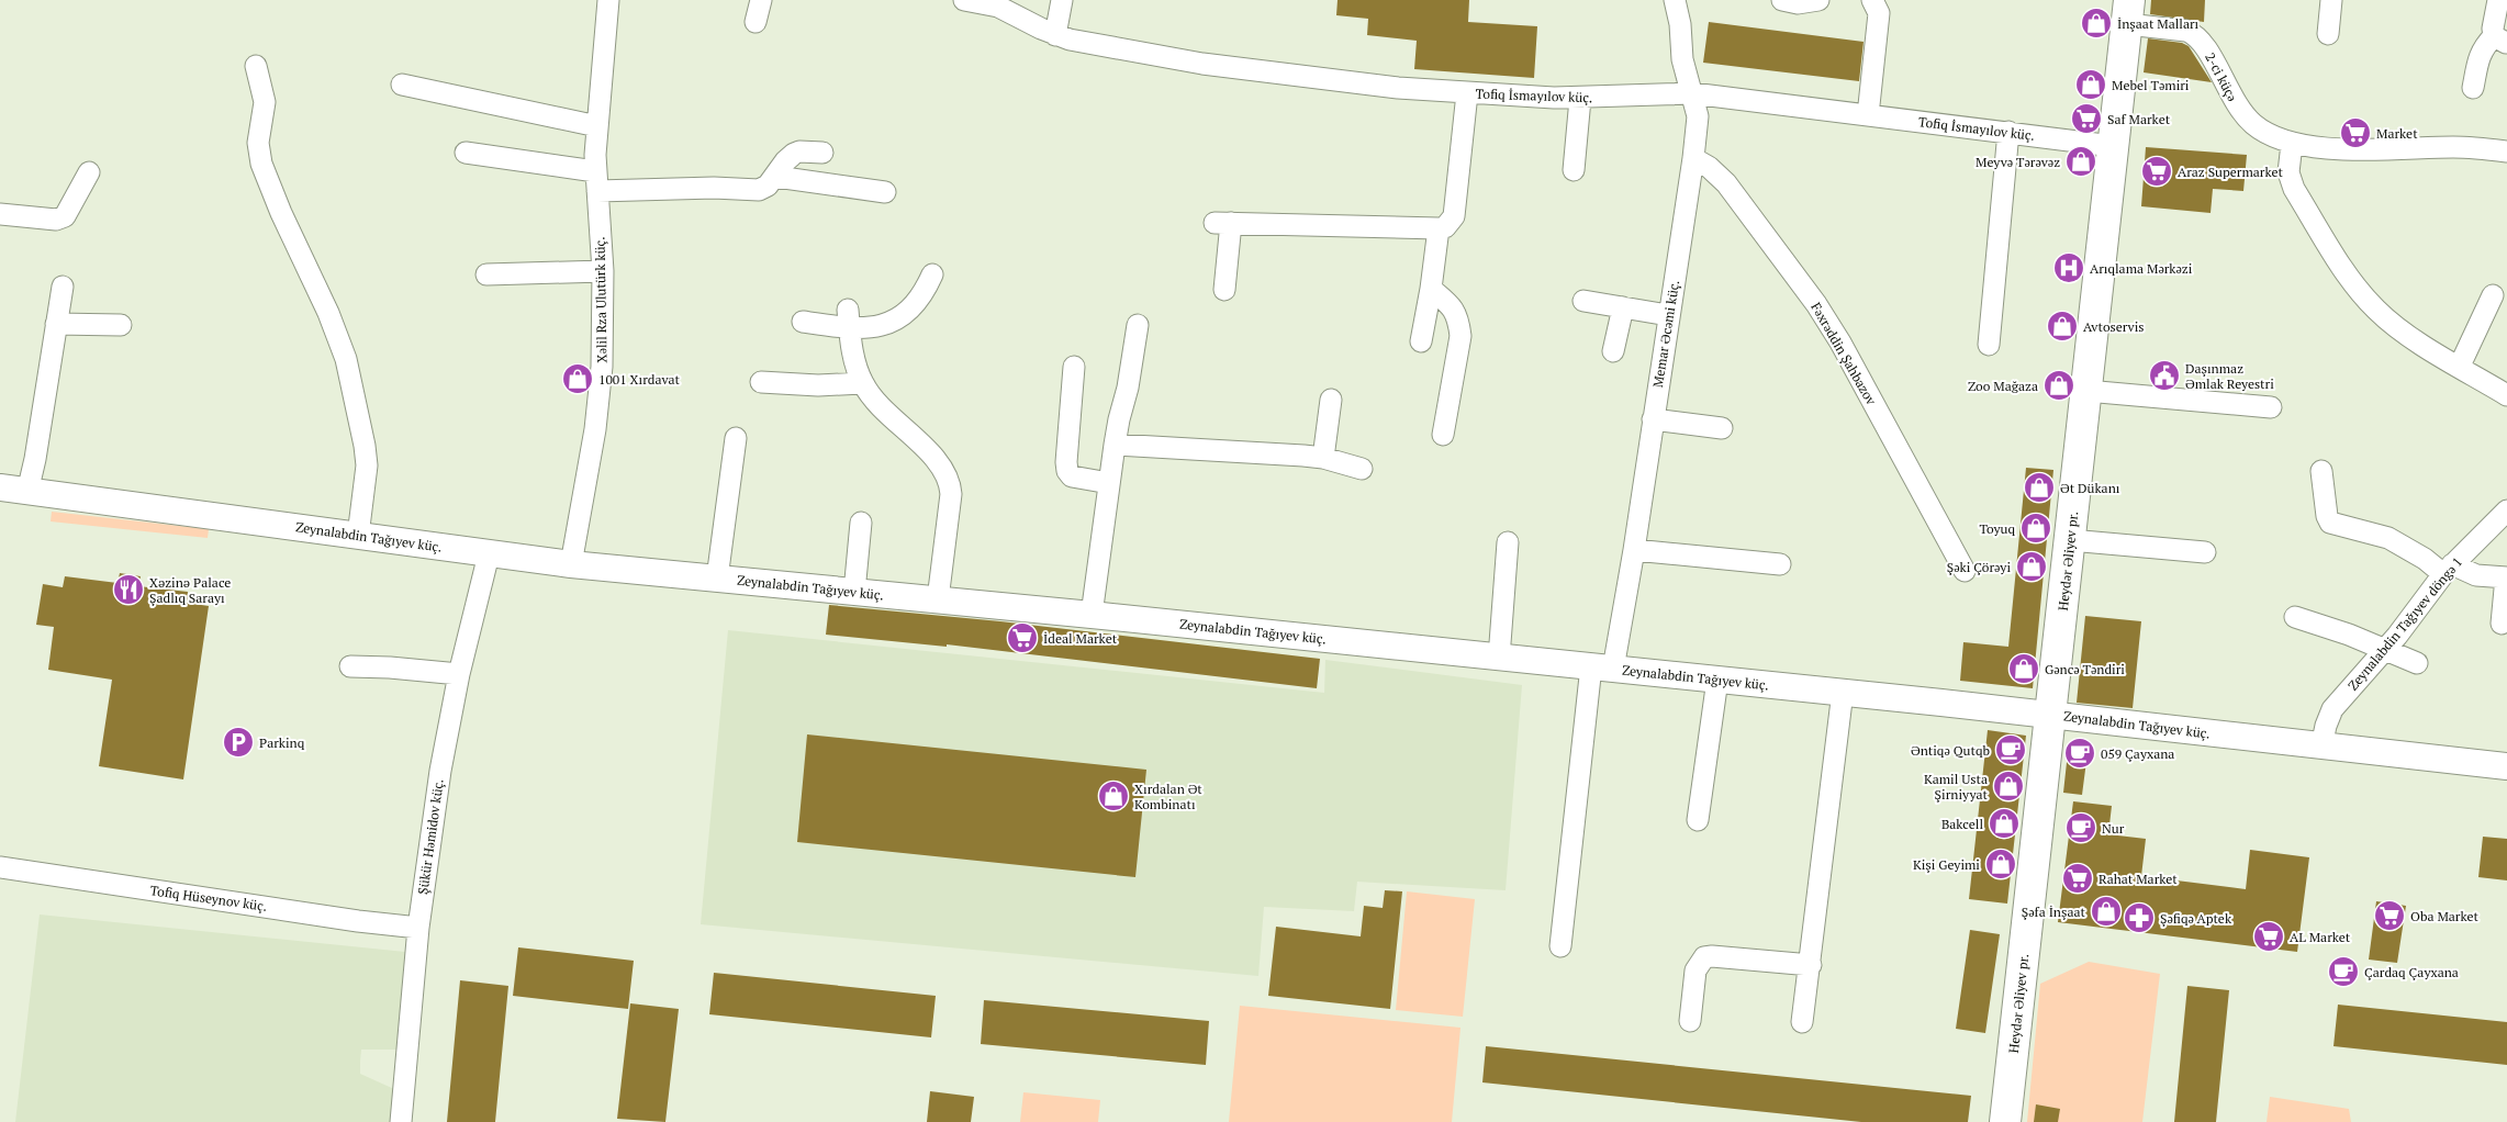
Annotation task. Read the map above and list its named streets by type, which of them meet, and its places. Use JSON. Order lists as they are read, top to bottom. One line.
{"streets":{"main road":["Heydər Əliyev pr."],"street":["2-ci küçə","Tofiq İsmayılov küç.","Xəlil Rza Ulutürk küç.","Memar Əcəmi küç.","Fəxrəddin Şahbazov","Zeynalabdin Tağıyev küç.","Zeynalabdin Tağıyev döngə 1","Şükür Həmidov küç.","Tofiq Hüseynov küç."]},"crossings":[["2-ci küçə","Heydər Əliyev pr."],["Tofiq İsmayılov küç.","Memar Əcəmi küç."],["Tofiq İsmayılov küç.","Heydər Əliyev pr."],["Xəlil Rza Ulutürk küç.","Zeynalabdin Tağıyev küç."],["Memar Əcəmi küç.","Fəxrəddin Şahbazov"],["Memar Əcəmi küç.","Zeynalabdin Tağıyev küç."],["Zeynalabdin Tağıyev küç.","Heydər Əliyev pr."],["Zeynalabdin Tağıyev küç.","Zeynalabdin Tağıyev döngə 1"],["Zeynalabdin Tağıyev küç.","Şükür Həmidov küç."],["Şükür Həmidov küç.","Tofiq Hüseynov küç."]],"places":{"shop":["İnşaat Malları","Mebel Təmiri","Meyvə Tərəvəz","Avtoservis","1001 Xırdavat","Zoo Mağaza","Ət Dükanı","Toyuq","Şəki Çörəyi","Gəncə Təndiri","Kamil Usta Şirniyyat","Xırdalan Ət Kombinatı","Bakcell","Kişi Geyimi","Şəfa İnşaat"],"supermarket":["Saf Market","Market","Araz Supermarket","İdeal Market","Rahat Market","Oba Market","AL Market"],"hospital":["Arıqlama Mərkəzi"],"public building":["Daşınmaz Əmlak Reyestri"],"restaurant":["Xәzinә Palace Şadlıq Sarayı"],"parking":["Parkinq"],"cafe":["Əntiqə Qutqb","059 Çayxana","Nur","Çardaq Çayxana"],"pharmacy":["Şəfiqə Aptek"]}}
